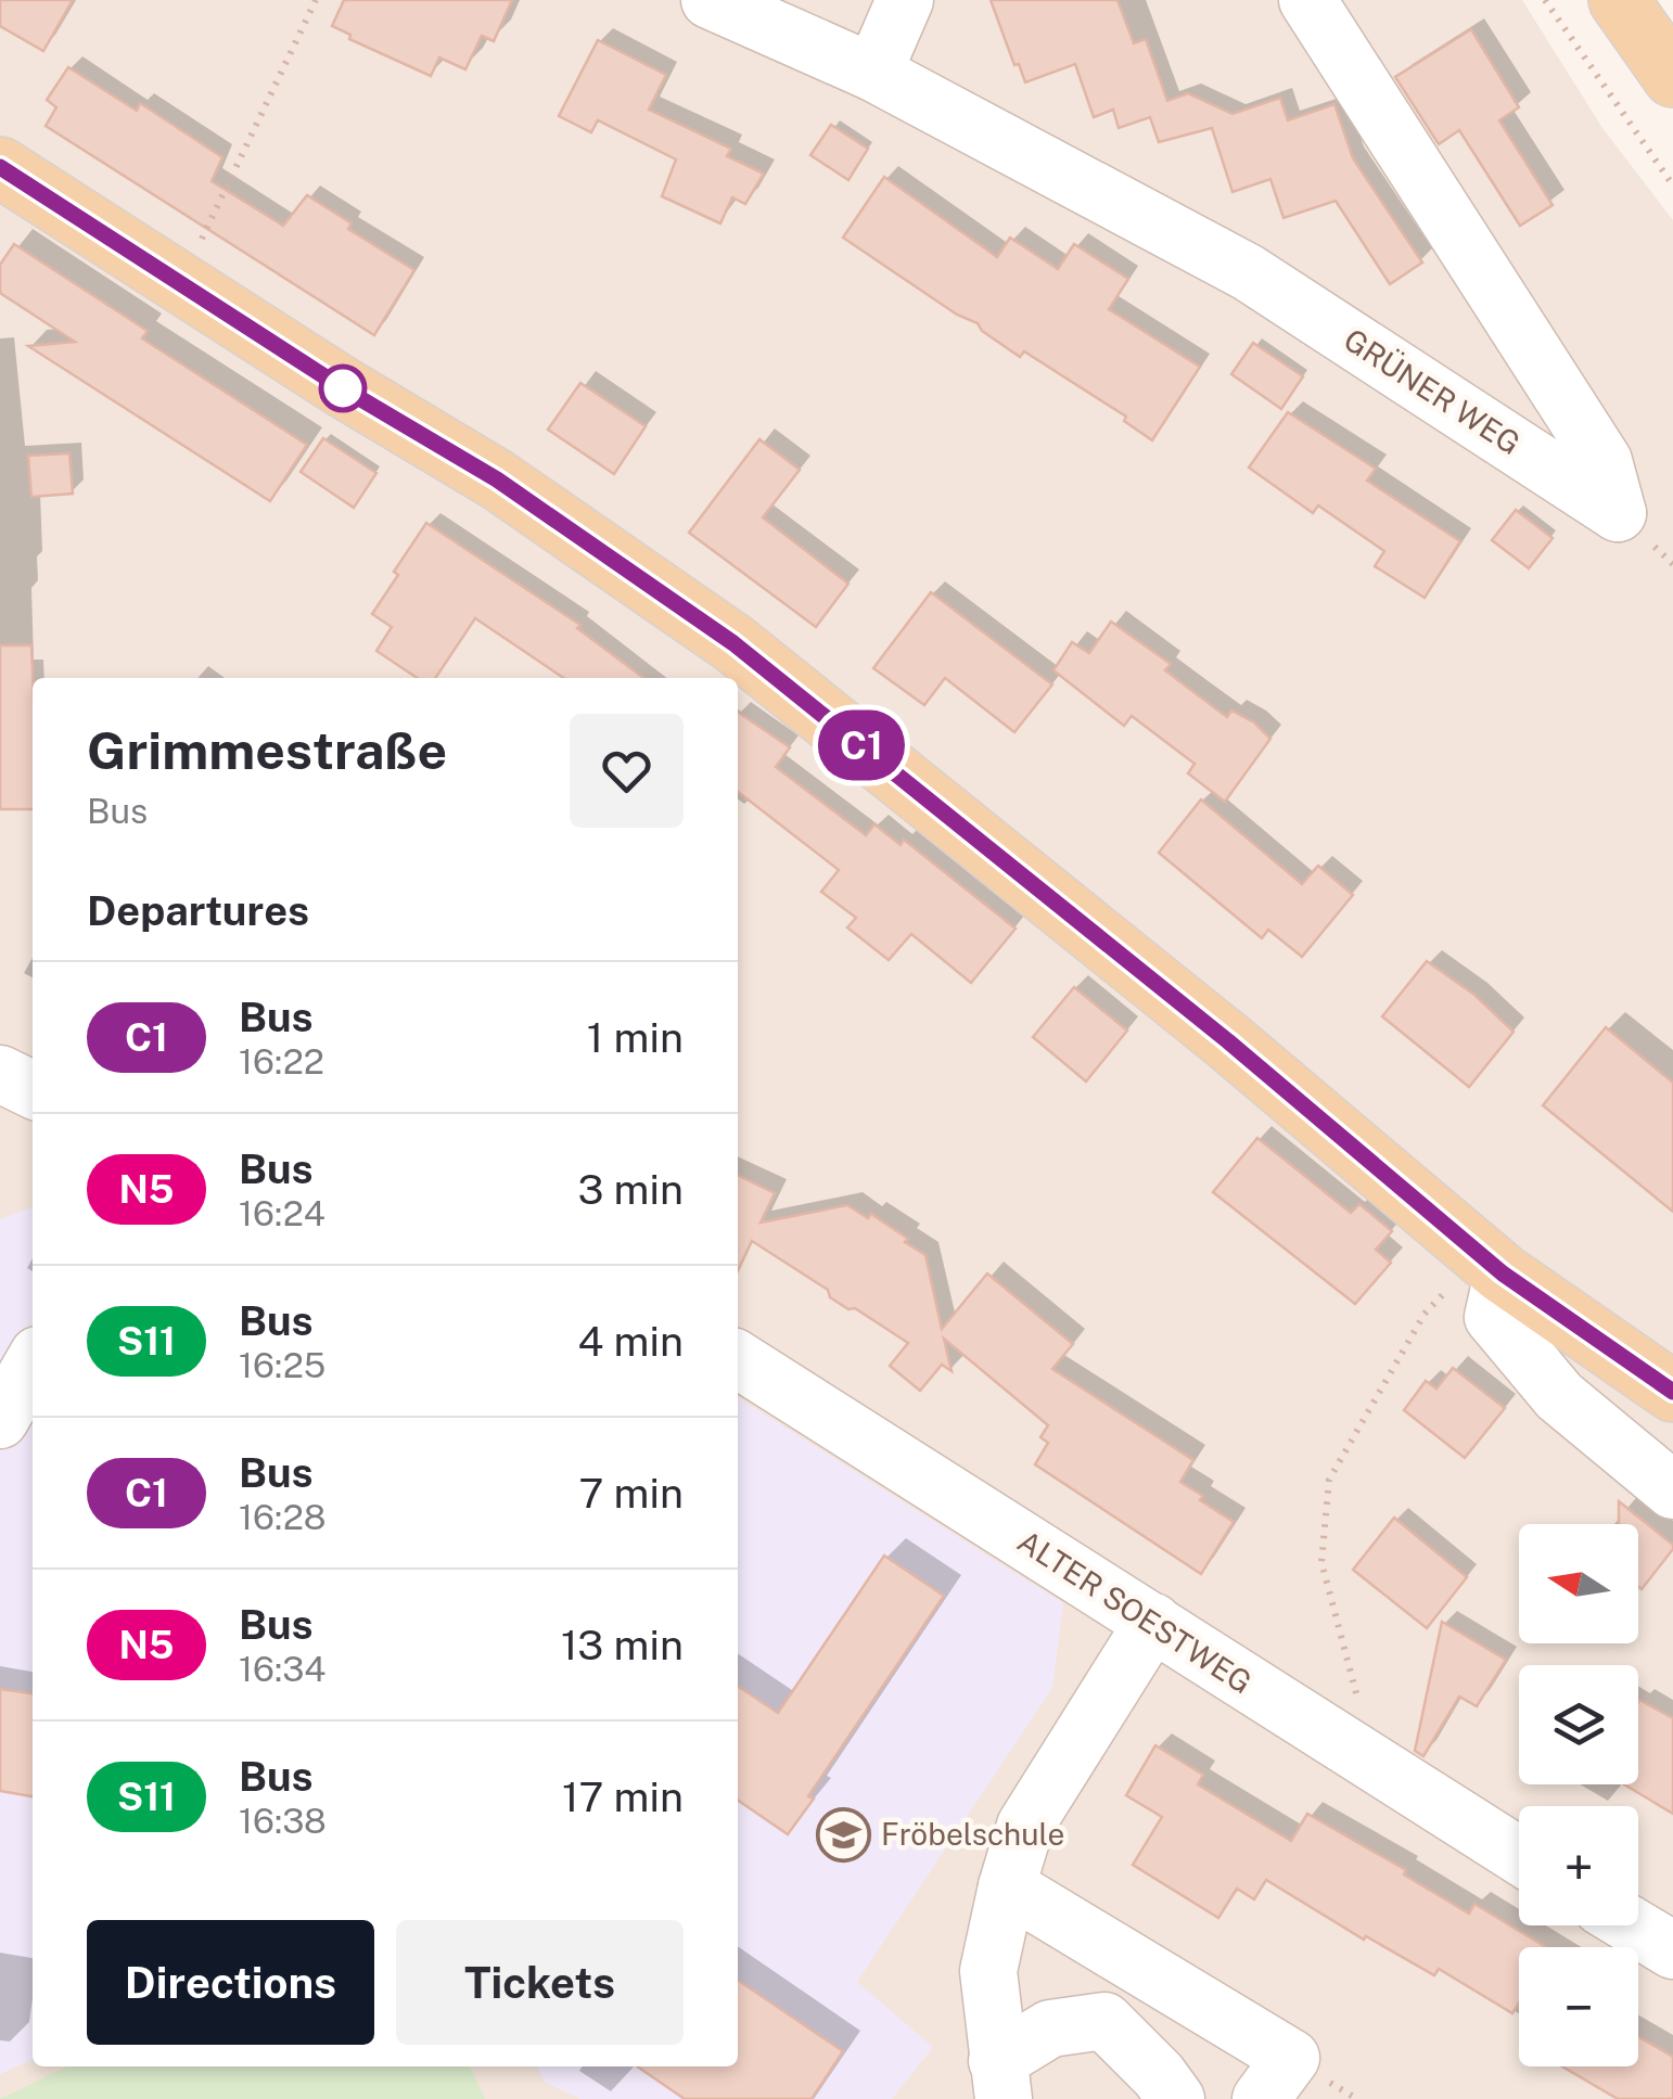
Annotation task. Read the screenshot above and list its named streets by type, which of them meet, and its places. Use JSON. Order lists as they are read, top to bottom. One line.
{"streets":{"street":["GRÜNER WEG","ALTER SOESTWEG"]},"places":{"school or university":["Fröbelschule"]},"lines":["bus line C1"],"north":"left","page":{"on_map":"C1","heading":[["Grimmestraße","Bus"],"Departures"],"list":[{"mark":"C1","name":"Bus","note":"16:22","value":"1 min"},{"mark":"N5","name":"Bus","note":"16:24","value":"3 min"},{"mark":"S11","name":"Bus","note":"16:25","value":"4 min"},{"mark":"C1","name":"Bus","note":"16:28","value":"7 min"},{"mark":"N5","name":"Bus","note":"16:34","value":"13 min"},{"mark":"S11","name":"Bus","note":"16:38","value":"17 min"}],"map_buttons":["+","−"],"buttons":["Directions","Tickets"]}}
